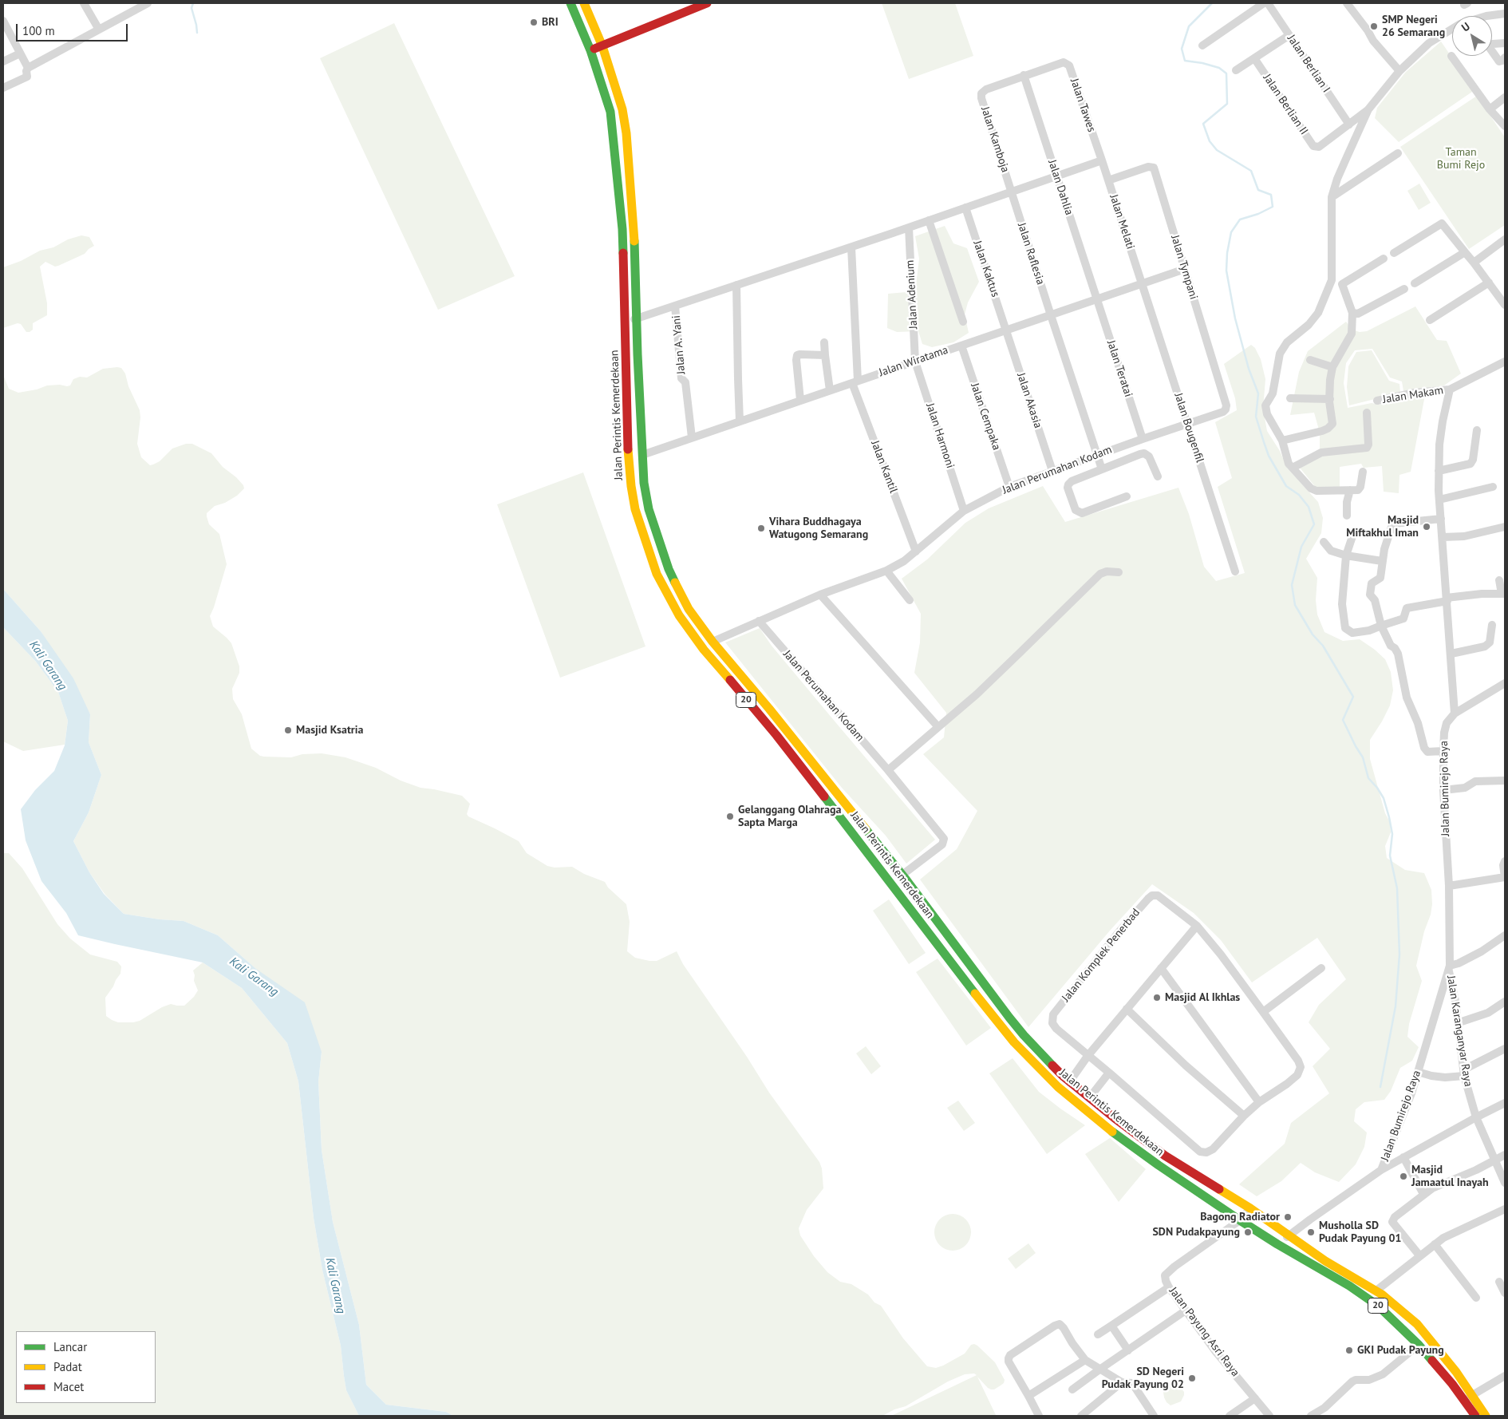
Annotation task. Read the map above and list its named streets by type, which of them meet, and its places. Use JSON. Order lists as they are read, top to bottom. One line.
{"streets":{"main road":["Jalan Perintis Kemerdekaan","20"],"street":["Jalan Berlian I","Jalan Berlian II","Jalan Tawes","Jalan Kamboja","Jalan Dahlia","Jalan Melati","Jalan Raflesia","Jalan Tympani","Jalan Kaktus","Jalan Adenium","Jalan A. Yani","Jalan Wiratama","Jalan Teratai","Jalan Makam","Jalan Akasia","Jalan Cempaka","Jalan Bougenfil","Jalan Harmoni","Jalan Kantil","Jalan Perumahan Kodam","Jalan Bumirejo Raya","Jalan Komplek Penerbad","Jalan Karanganyar Raya","Jalan Payung Asri Raya"]},"crossings":[["Jalan Berlian I","Jalan Berlian II"],["Jalan Tawes","Jalan Kamboja"],["Jalan Tawes","Jalan Melati"],["Jalan Kamboja","Jalan Dahlia"],["Jalan Kamboja","Jalan Raflesia"],["Jalan Dahlia","Jalan Wiratama"],["Jalan Dahlia","Jalan Teratai"],["Jalan Melati","Jalan Tympani"],["Jalan Melati","Jalan Wiratama"],["Jalan Melati","Jalan Bougenfil"],["Jalan Raflesia","Jalan Wiratama"],["Jalan Tympani","Jalan Wiratama"],["Jalan Tympani","Jalan Perumahan Kodam"],["Jalan Kaktus","Jalan Wiratama"],["Jalan Kaktus","Jalan Akasia"],["Jalan Adenium","Jalan Wiratama"],["Jalan Adenium","Jalan Harmoni"],["Jalan A. Yani","Jalan Wiratama"],["Jalan Wiratama","Jalan Teratai"],["Jalan Wiratama","Jalan Akasia"],["Jalan Wiratama","Jalan Perintis Kemerdekaan"],["Jalan Wiratama","Jalan Cempaka"],["Jalan Wiratama","Jalan Bougenfil"],["Jalan Wiratama","Jalan Harmoni"],["Jalan Wiratama","Jalan Kantil"],["Jalan Teratai","Jalan Perumahan Kodam"],["Jalan Akasia","Jalan Perumahan Kodam"],["Jalan Perintis Kemerdekaan","Jalan Perumahan Kodam"],["Jalan Perintis Kemerdekaan","Jalan Payung Asri Raya"],["Jalan Cempaka","Jalan Perumahan Kodam"],["Jalan Bougenfil","Jalan Perumahan Kodam"],["Jalan Harmoni","Jalan Perumahan Kodam"],["Jalan Kantil","Jalan Perumahan Kodam"],["Jalan Bumirejo Raya","Jalan Karanganyar Raya"]],"water":["Kali Garang"],"parks":["Taman Bumi Rejo"],"places":["BRI","SMP Negeri 26 Semarang","Masjid Miftakhul Iman","Vihara Buddhagaya Watugong Semarang","Masjid Ksatria","Gelanggang Olahraga Sapta Marga","Masjid Al Ikhlas","Masjid Jamaatul Inayah","Bagong Radiator","SDN Pudakpayung","Musholla SD Pudak Payung 01","GKI Pudak Payung","SD Negeri Pudak Payung 02"],"legend":["Lancar","Padat","Macet"],"scale_bar":"100 m","north":"top left"}
